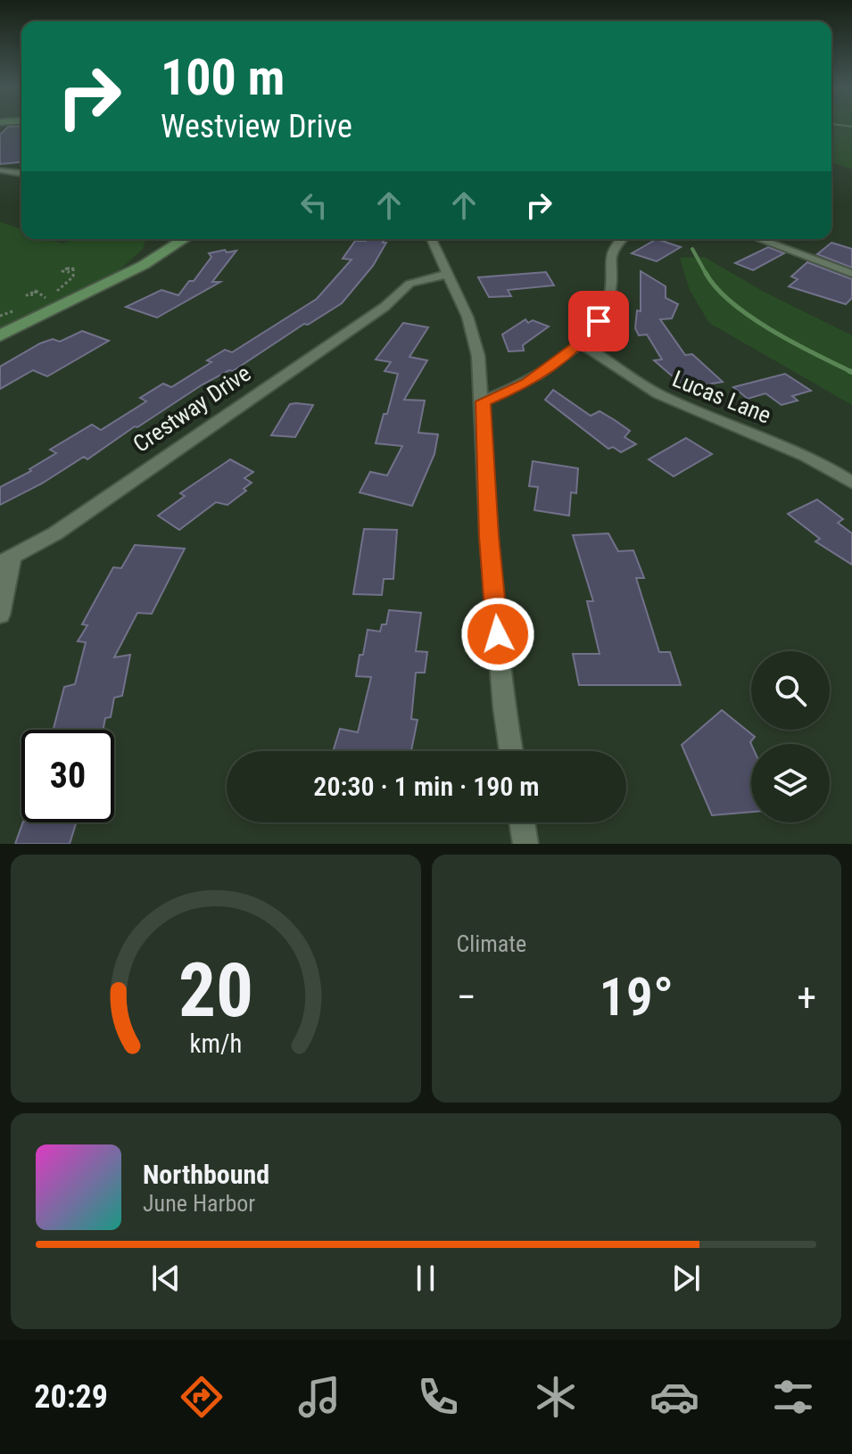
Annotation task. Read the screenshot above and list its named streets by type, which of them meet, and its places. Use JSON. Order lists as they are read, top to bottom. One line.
{"streets":{"street":["Lucas Lane","Crestway Drive"]},"page":{"turn":["100 m","Westview Drive"],"limit":"30","trip":"20:30 · 1 min · 190 m","tile":"Climate","heat":["−","19°","+"],"song":["Northbound","June Harbor"],"tabs":"20:29","gauge":["20","km/h"]}}
